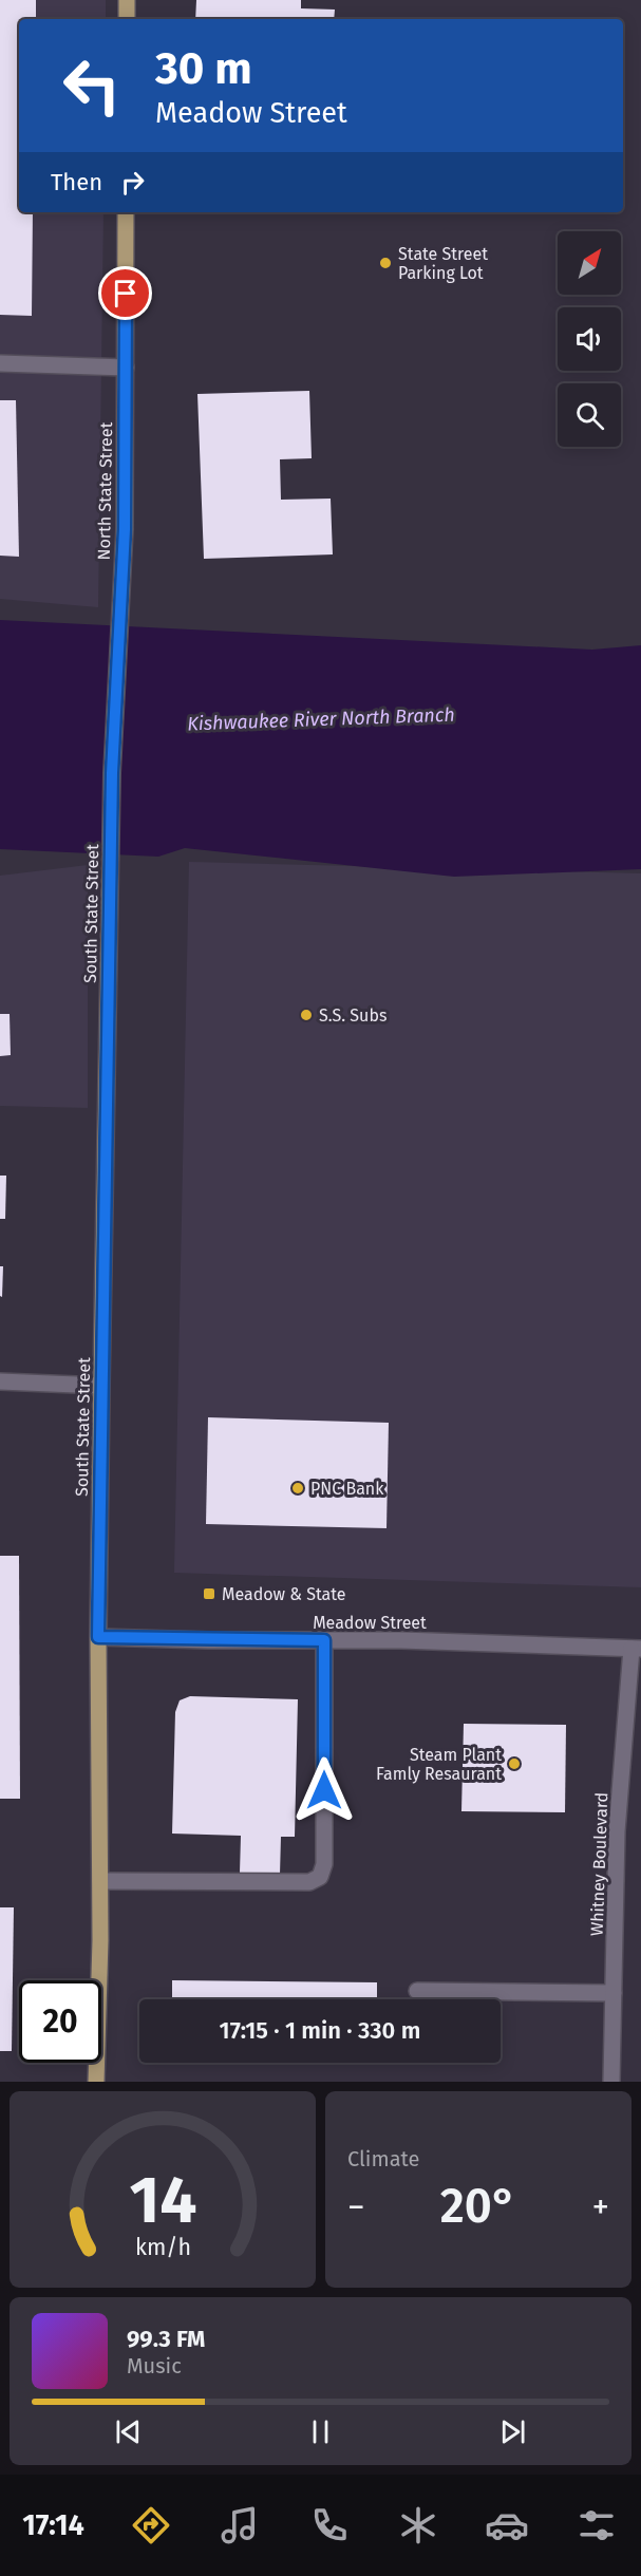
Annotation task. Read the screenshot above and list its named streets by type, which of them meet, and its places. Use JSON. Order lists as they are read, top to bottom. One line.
{"streets":{"main road":["North State Street","South State Street"],"street":["Meadow Street","Whitney Boulevard"]},"crossings":[["North State Street","South State Street"],["South State Street","Meadow Street"],["Meadow Street","Whitney Boulevard"]],"water":["Kishwaukee River North Branch"],"places":{"other":["State Street Parking Lot","S.S. Subs","PNC Bank","Steam Plant Famly Resaurant"],"transit":["Meadow & State"]},"north":"top right","page":{"turn":["30 m","Meadow Street"],"then":"Then","limit":"20","trip":"17:15 · 1 min · 330 m","tile":"Climate","heat":["−","20°","+"],"song":["99.3 FM","Music"],"tabs":"17:14","gauge":["14","km/h"]}}
